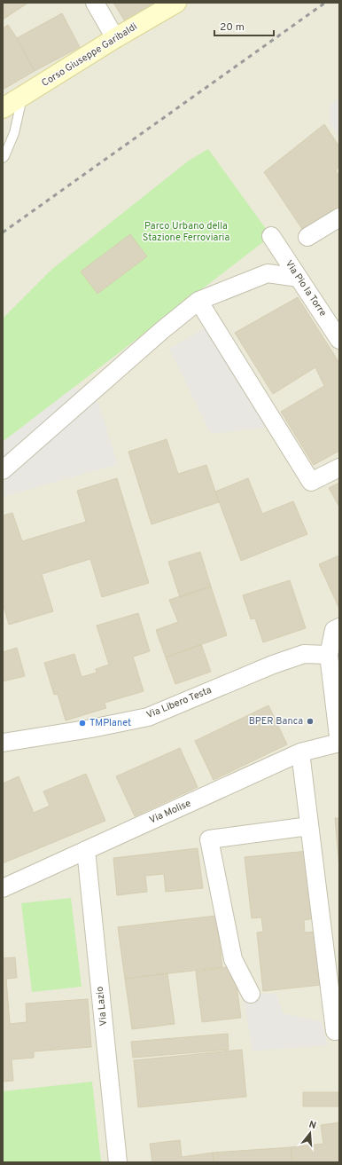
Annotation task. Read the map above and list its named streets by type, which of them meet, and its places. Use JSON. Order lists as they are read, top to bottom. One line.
{"streets":{"main road":["Corso Giuseppe Garibaldi"],"street":["Via Pio la Torre","Via Libero Testa","Via Molise","Via Lazio"]},"crossings":[["Via Molise","Via Lazio"]],"parks":["Parco Urbano della Stazione Ferroviaria"],"places":["BPER Banca","TMPlanet"],"scale_bar":"20 m","north":"top"}
